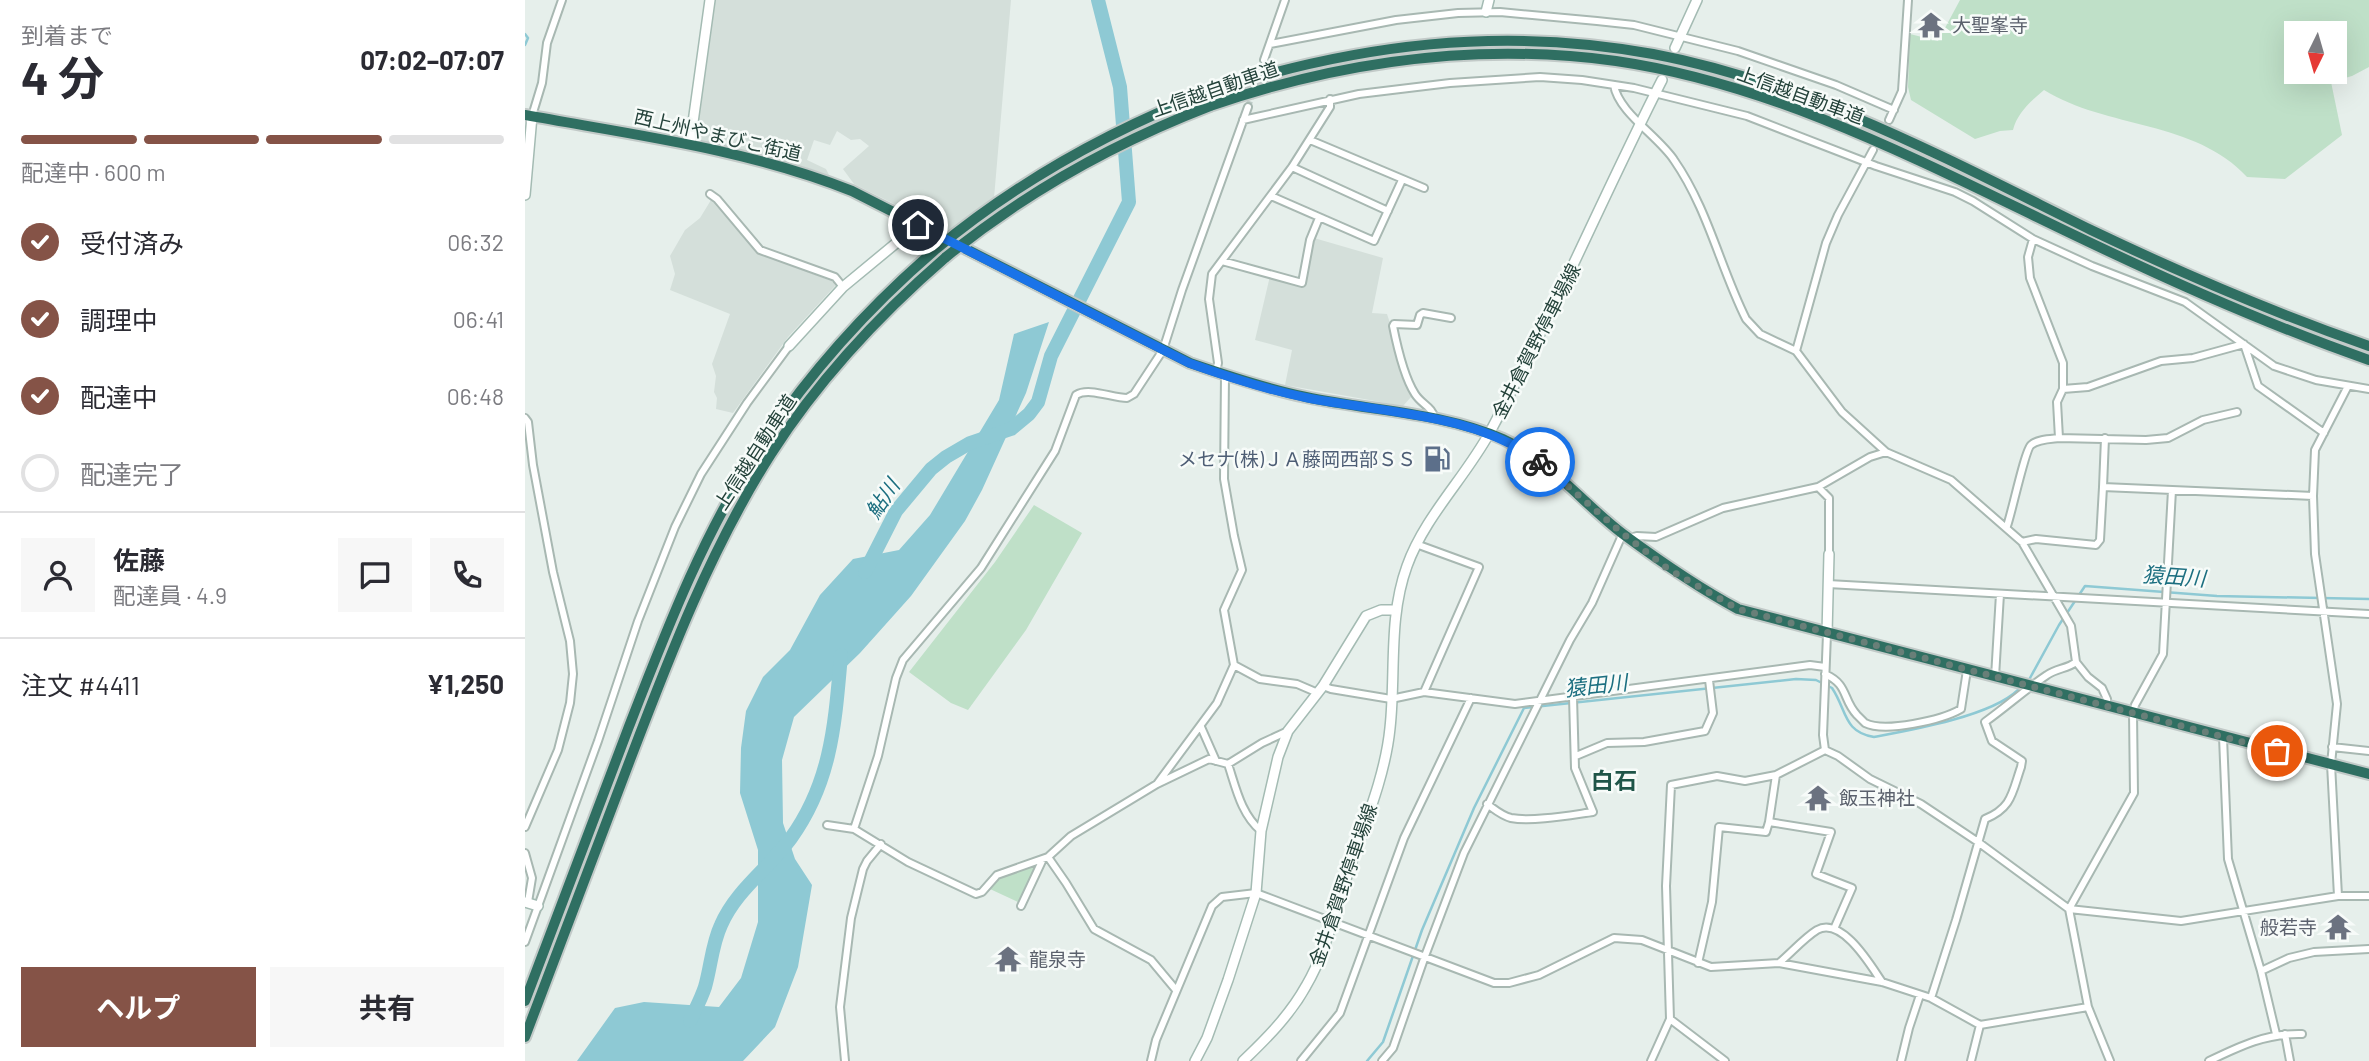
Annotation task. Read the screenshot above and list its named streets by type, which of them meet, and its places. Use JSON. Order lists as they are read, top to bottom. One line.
{"streets":{"highway":["上信越自動車道","西上州やまびこ街道"],"main road":["金井倉賀野停車場線"]},"crossings":[["西上州やまびこ街道","金井倉賀野停車場線"]],"districts":["白石"],"water":["鮎川","猿田川"],"places":{"temple":["大聖峯寺","飯玉神社","般若寺","龍泉寺"],"fuel station":["メセナ(株)ＪＡ藤岡西部ＳＳ"]},"north":"bottom","page":{"heading":["4 分","到着まで","07:02–07:07"],"panel":["佐藤","配達員 · 4.9","注文 #4411","¥1,250"],"bar":"配達中 · 600 m","list":[["受付済み","06:32"],["調理中","06:41"],["配達中","06:48"],"配達完了"],"buttons":["ヘルプ","共有"]}}
